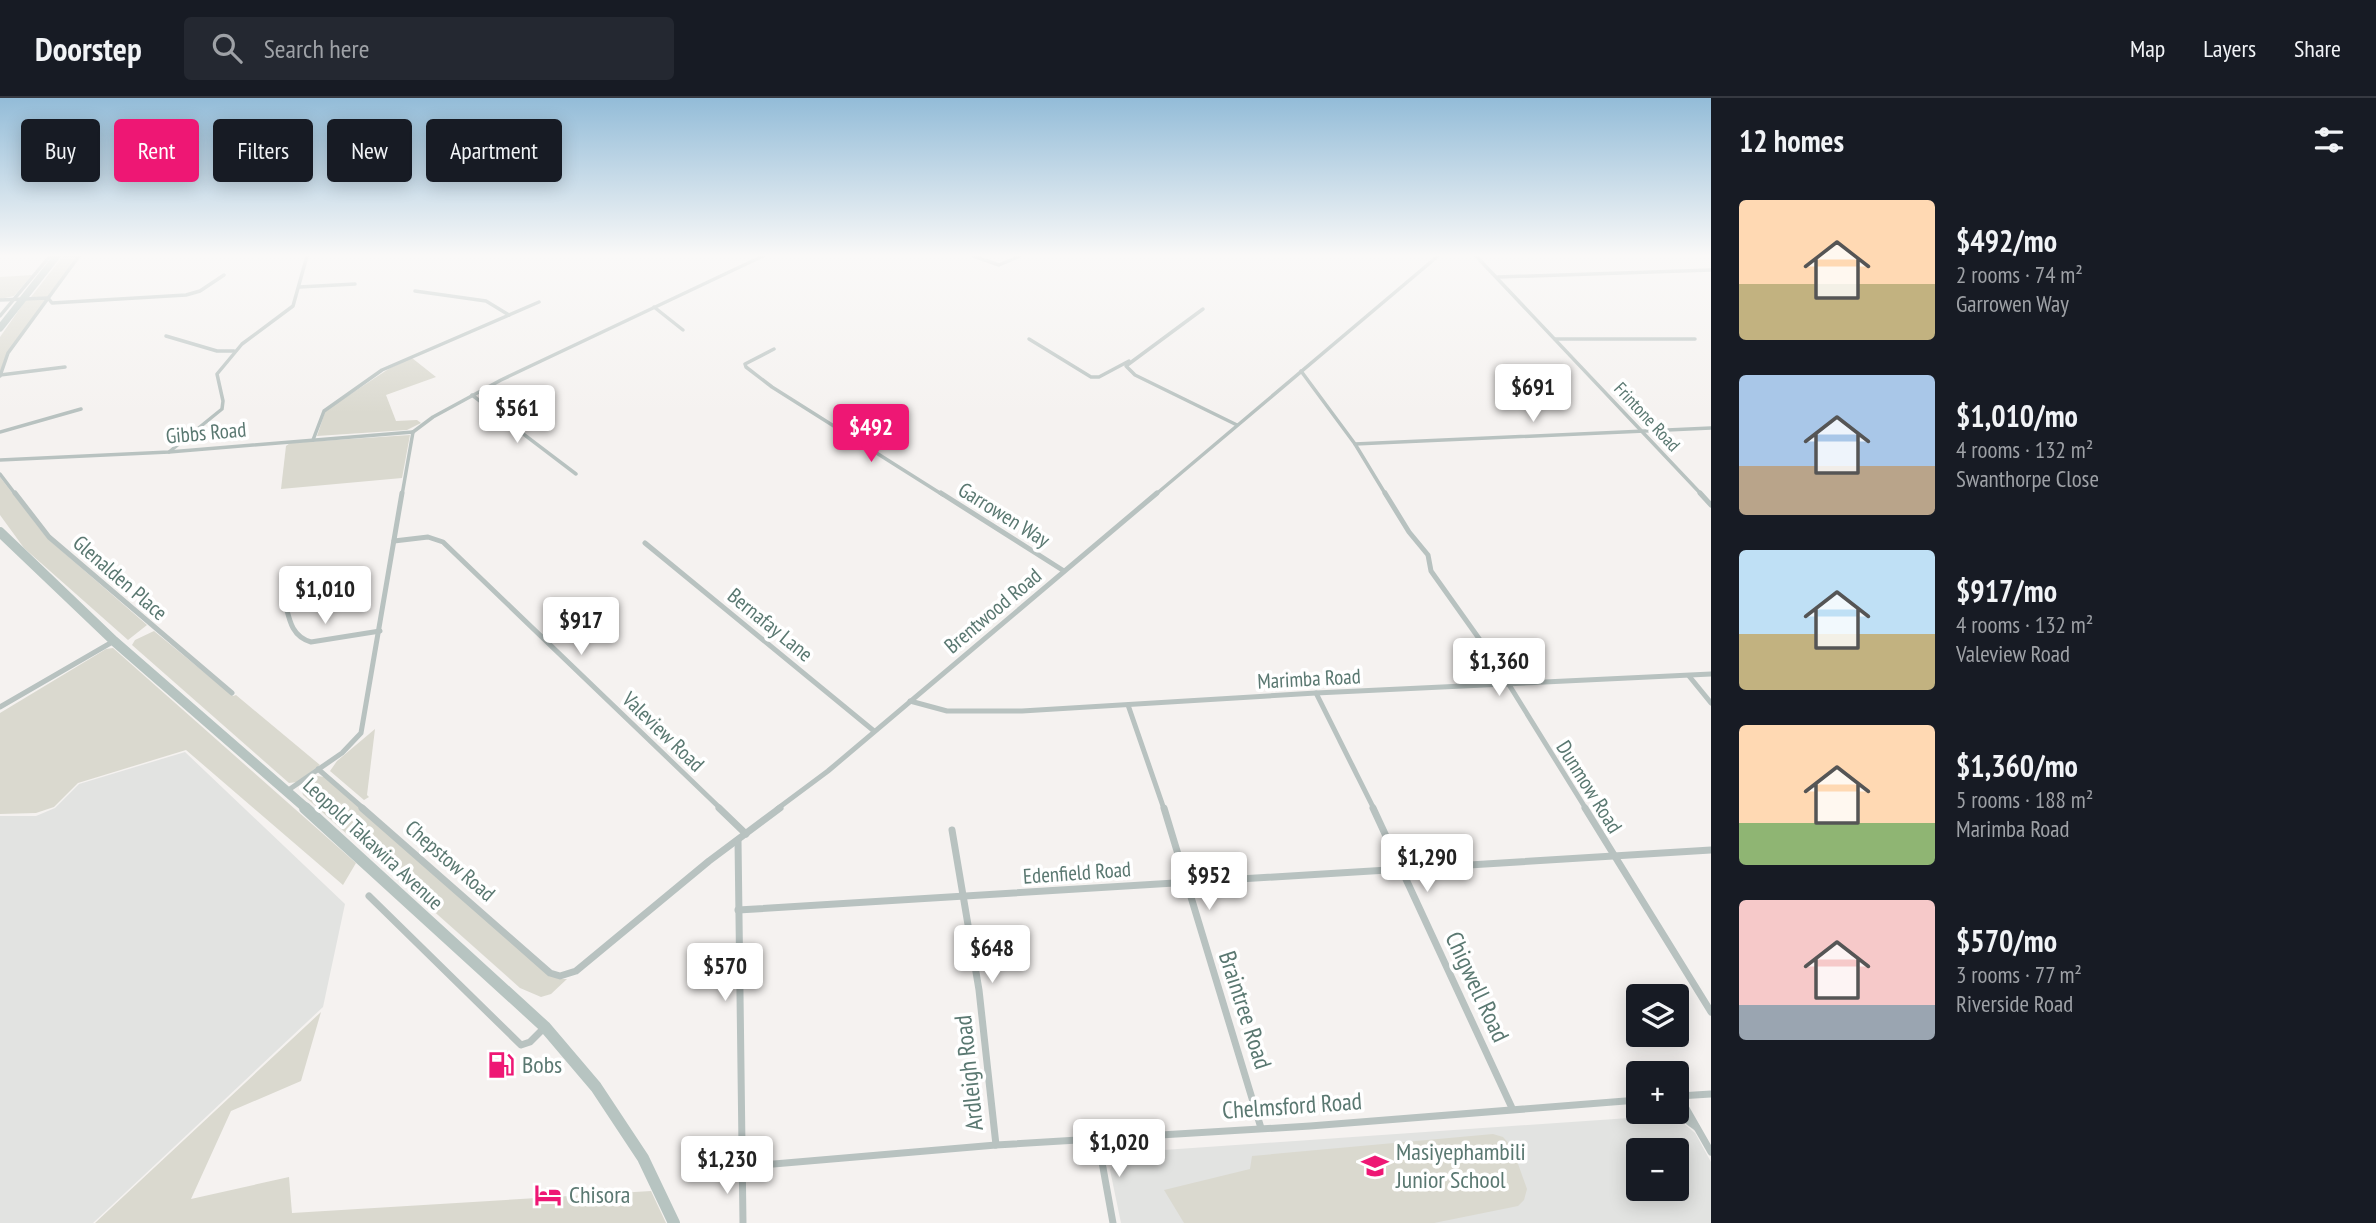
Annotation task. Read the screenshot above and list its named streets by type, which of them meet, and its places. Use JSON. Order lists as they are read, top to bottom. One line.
{"streets":{"highway":["Leopold Takawira Avenue"],"street":["Frintone Road","Gibbs Road","Garrowen Way","Glenalden Place","Brentwood Road","Bernafay Lane","Marimba Road","Valeview Road","Dunmow Road","Chepstow Road","Edenfield Road","Chigwell Road","Braintree Road","Ardleigh Road","Chelmsford Road"]},"crossings":[["Garrowen Way","Brentwood Road"],["Brentwood Road","Bernafay Lane"],["Brentwood Road","Marimba Road"],["Brentwood Road","Valeview Road"],["Brentwood Road","Dunmow Road"],["Brentwood Road","Chepstow Road"],["Marimba Road","Dunmow Road"],["Marimba Road","Chigwell Road"],["Marimba Road","Braintree Road"],["Dunmow Road","Edenfield Road"],["Edenfield Road","Chigwell Road"],["Edenfield Road","Braintree Road"],["Edenfield Road","Ardleigh Road"],["Chigwell Road","Chelmsford Road"],["Braintree Road","Chelmsford Road"],["Ardleigh Road","Chelmsford Road"]],"places":{"fuel station":["Bobs"],"school or university":["Masiyephambili Junior School"],"hotel":["Chisora"]},"page":{"header":"Doorstep","search":"Search here","nav":["Map","Layers","Share"],"heading":"12 homes","chip":["Buy","Rent","Filters","New","Apartment"],"list":[{"name":"$492/mo","note":"2 rooms · 74 m² · Garrowen Way"},{"name":"$1,010/mo","note":"4 rooms · 132 m² · Swanthorpe Close"},{"name":"$917/mo","note":"4 rooms · 132 m² · Valeview Road"},{"name":"$1,360/mo","note":"5 rooms · 188 m² · Marimba Road"},{"name":"$570/mo","note":"3 rooms · 77 m² · Riverside Road"}],"price":["$691","$561","$492","$1,010","$917","$1,360","$1,290","$952","$648","$570","$1,020","$1,230"],"map_buttons":["+","−"]}}
